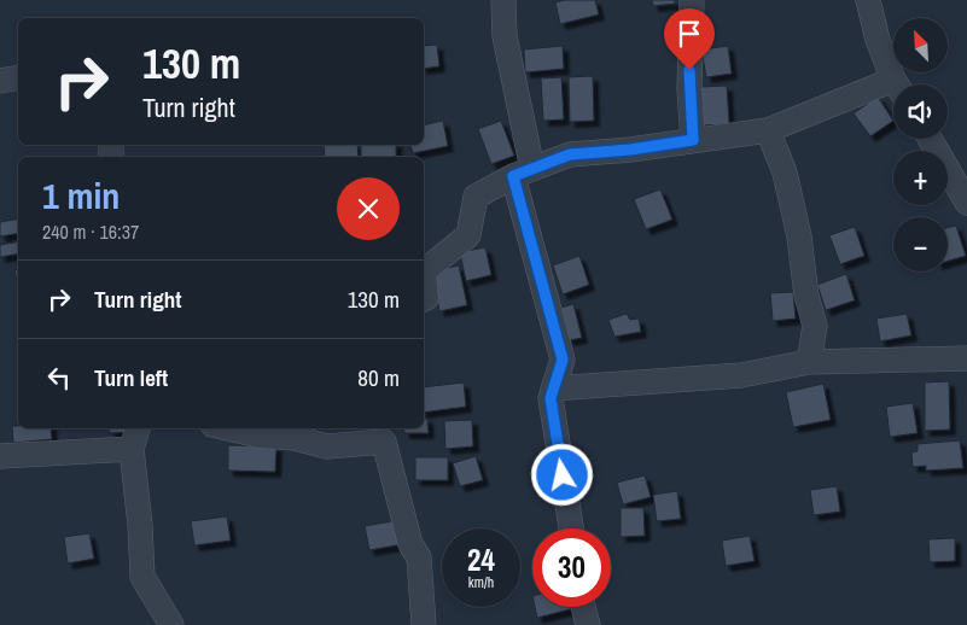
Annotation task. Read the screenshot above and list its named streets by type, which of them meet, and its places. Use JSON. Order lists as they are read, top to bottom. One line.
{"north":"top left","page":{"map_buttons":["+","−"],"turn":["130 m","Turn right"],"heading":["1 min","240 m · 16:37"],"list":[{"name":"Turn right","value":"130 m"},{"name":"Turn left","value":"80 m"}],"speed":"24 km/h","limit":"30"}}
